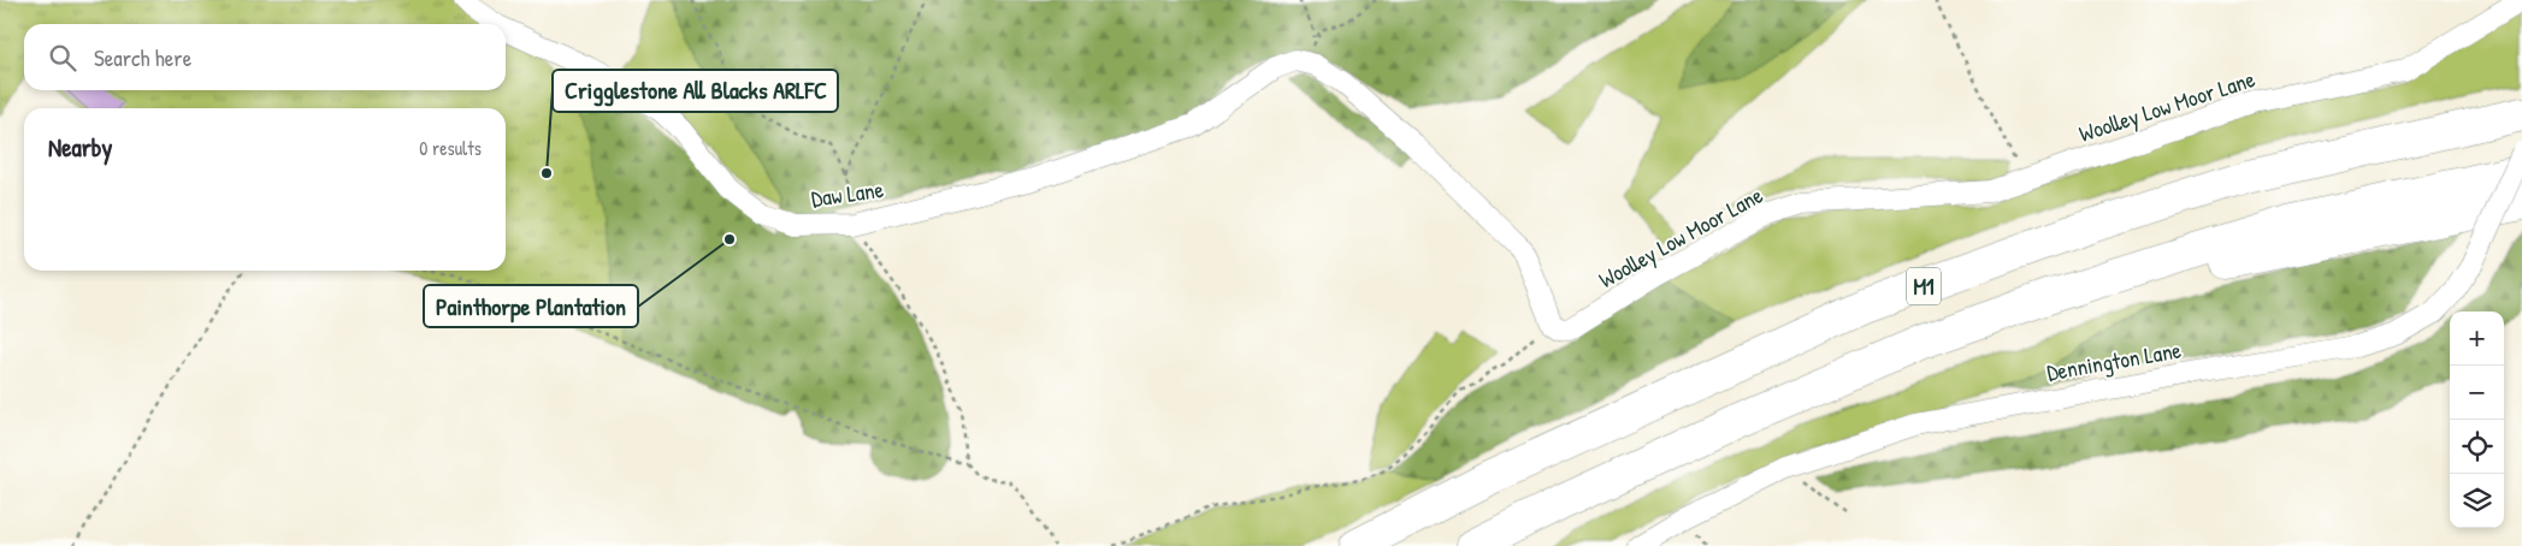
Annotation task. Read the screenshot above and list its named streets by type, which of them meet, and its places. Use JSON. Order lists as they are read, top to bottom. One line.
{"streets":{"highway":["M1"],"street":["Woolley Low Moor Lane","Daw Lane","Dennington Lane"]},"places":["Crigglestone All Blacks ARLFC","Painthorpe Plantation"],"page":{"search":"Search here","heading":["Nearby","0 results"],"map_buttons":["+","−"]}}
